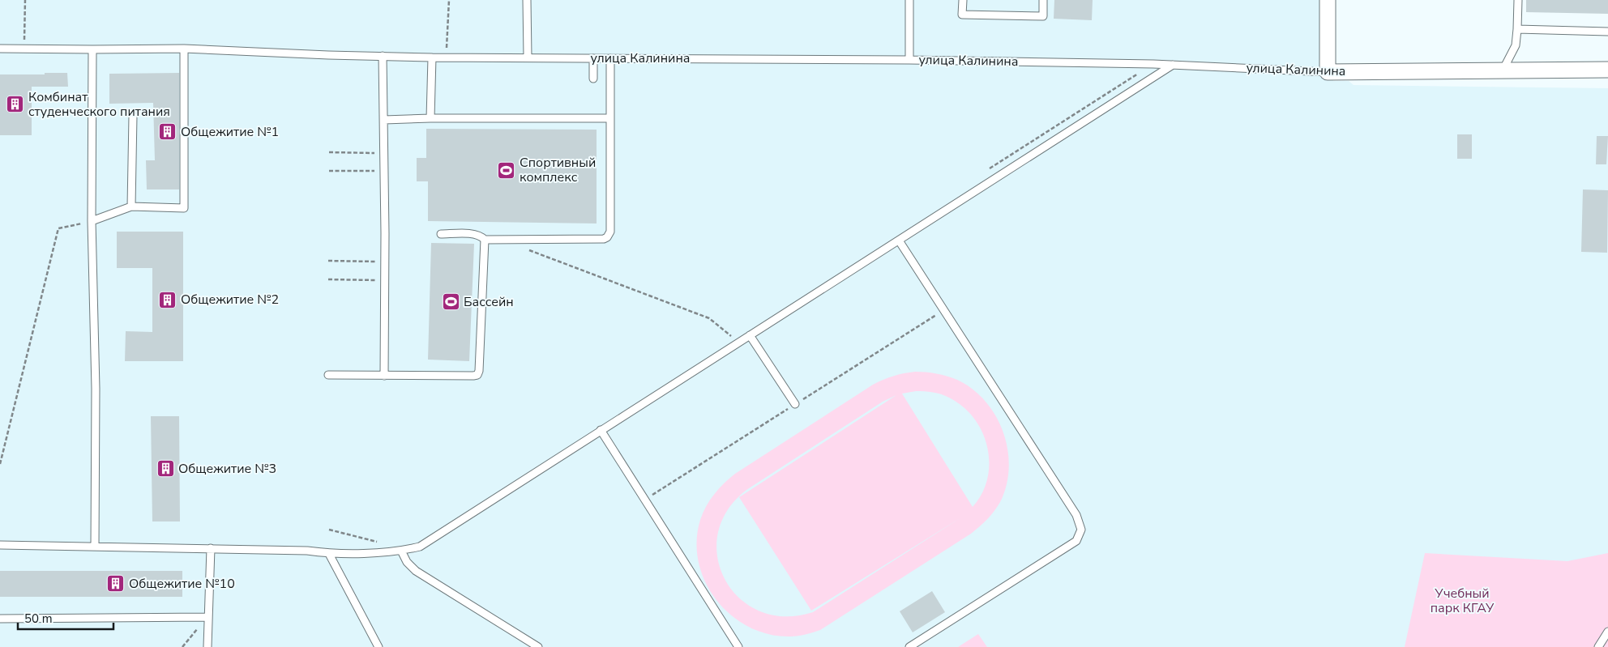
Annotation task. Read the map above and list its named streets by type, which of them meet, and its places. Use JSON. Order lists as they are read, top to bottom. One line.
{"streets":{"street":["улица Калинина"]},"parks":["Учебный парк КГАУ"],"places":{"building":["Комбинат студенческого питания","Общежитие №1","Общежитие №2","Общежитие №3","Общежитие №10"],"sports":["Спортивный комплекс","Бассейн"]},"scale_bar":"50 m"}
